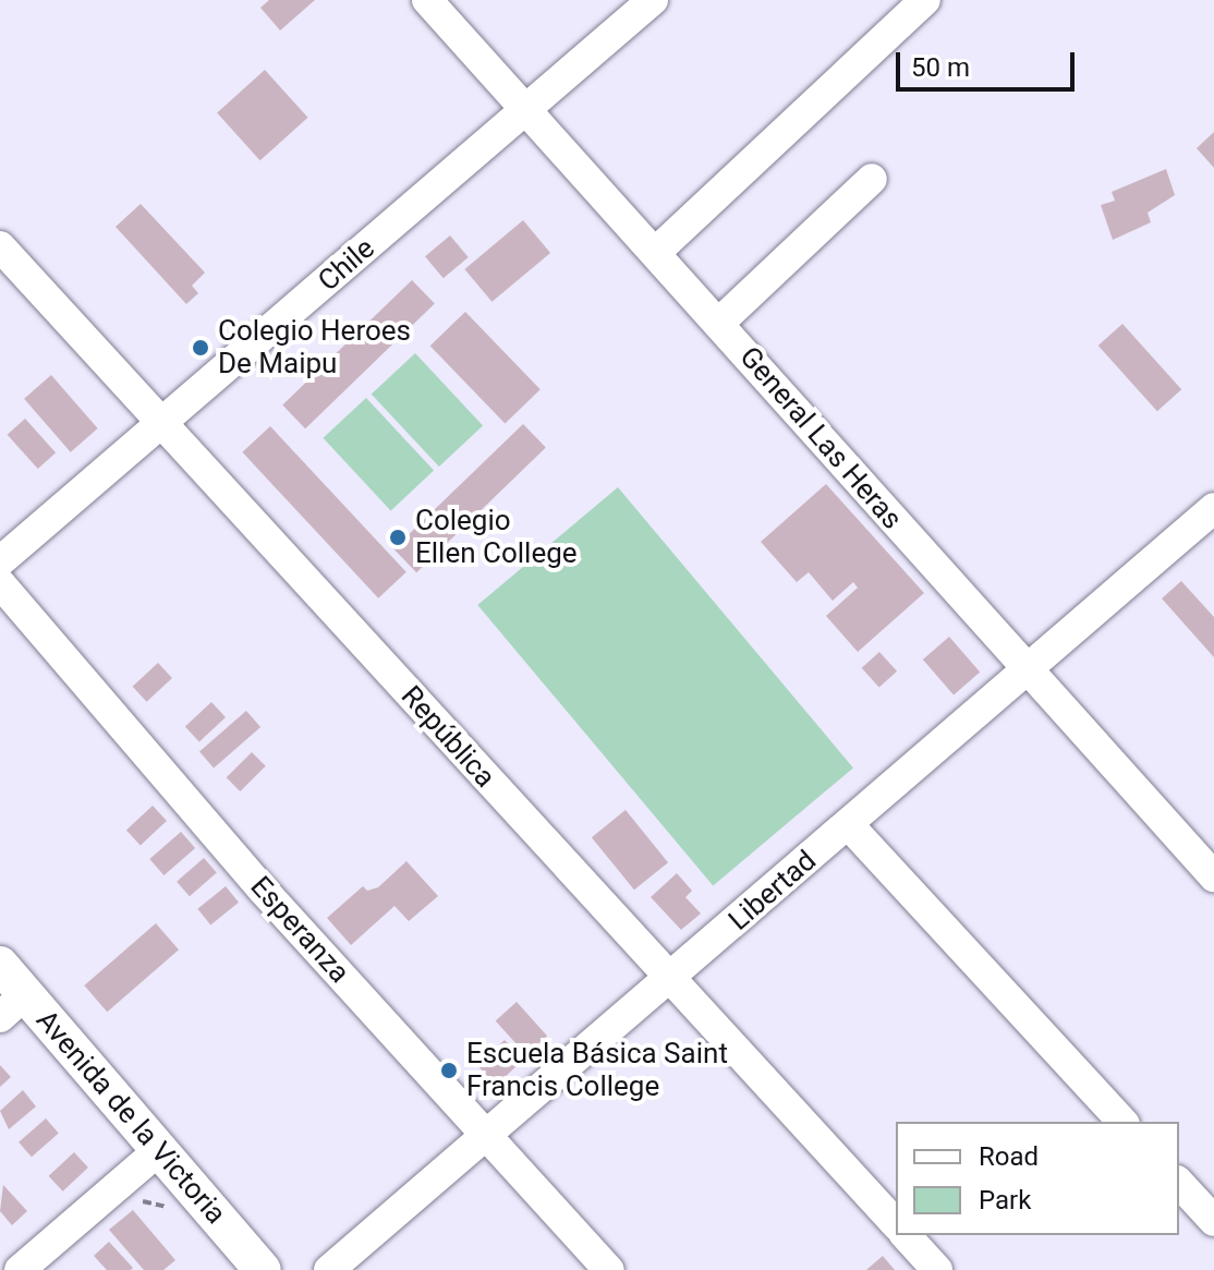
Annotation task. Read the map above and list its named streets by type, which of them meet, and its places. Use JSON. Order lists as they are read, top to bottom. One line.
{"streets":{"main road":["Avenida de la Victoria"],"street":["Chile","General Las Heras","República","Libertad","Esperanza"]},"crossings":[["Chile","General Las Heras"],["Chile","República"],["General Las Heras","Libertad"],["República","Libertad"],["Libertad","Esperanza"]],"places":["Colegio Heroes De Maipu","Colegio Ellen College","Escuela Básica Saint Francis College"],"legend":["Road","Park"],"scale_bar":"50 m"}
